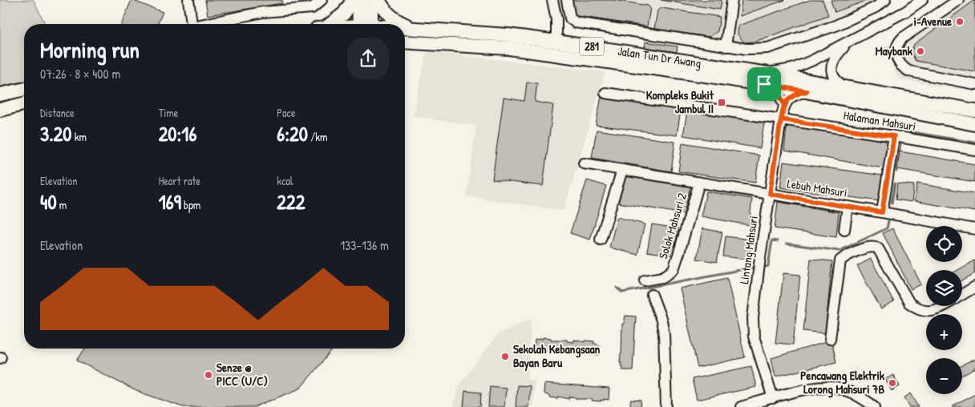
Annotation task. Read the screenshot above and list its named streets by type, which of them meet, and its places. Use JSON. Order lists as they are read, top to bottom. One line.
{"streets":{"main road":["281","Jalan Tun Dr Awang"],"street":["Halaman Mahsuri","Lebuh Mahsuri","Solok Mahsuri 2","Lintang Mahsuri"]},"crossings":[["Halaman Mahsuri","Lintang Mahsuri"],["Lebuh Mahsuri","Solok Mahsuri 2"],["Lebuh Mahsuri","Lintang Mahsuri"]],"places":{"other":["i-Avenue","Maybank","Sekolah Kebangsaan Bayan Baru","Senze @ PICC (U/C)","Pencawang Elektrik Lorong Mahsuri 7B"],"transit":["Kompleks Bukit Jambul II"]},"page":{"heading":["Morning run","07:26 · 8 × 400 m"],"stats":[["Distance","3.20 km"],["Time","20:16"],["Pace","6:20 /km"],["Elevation","40 m"],["Heart rate","169 bpm"],["kcal","222"]],"map_buttons":["+","−"],"chart":["Elevation","133–136 m"]}}
